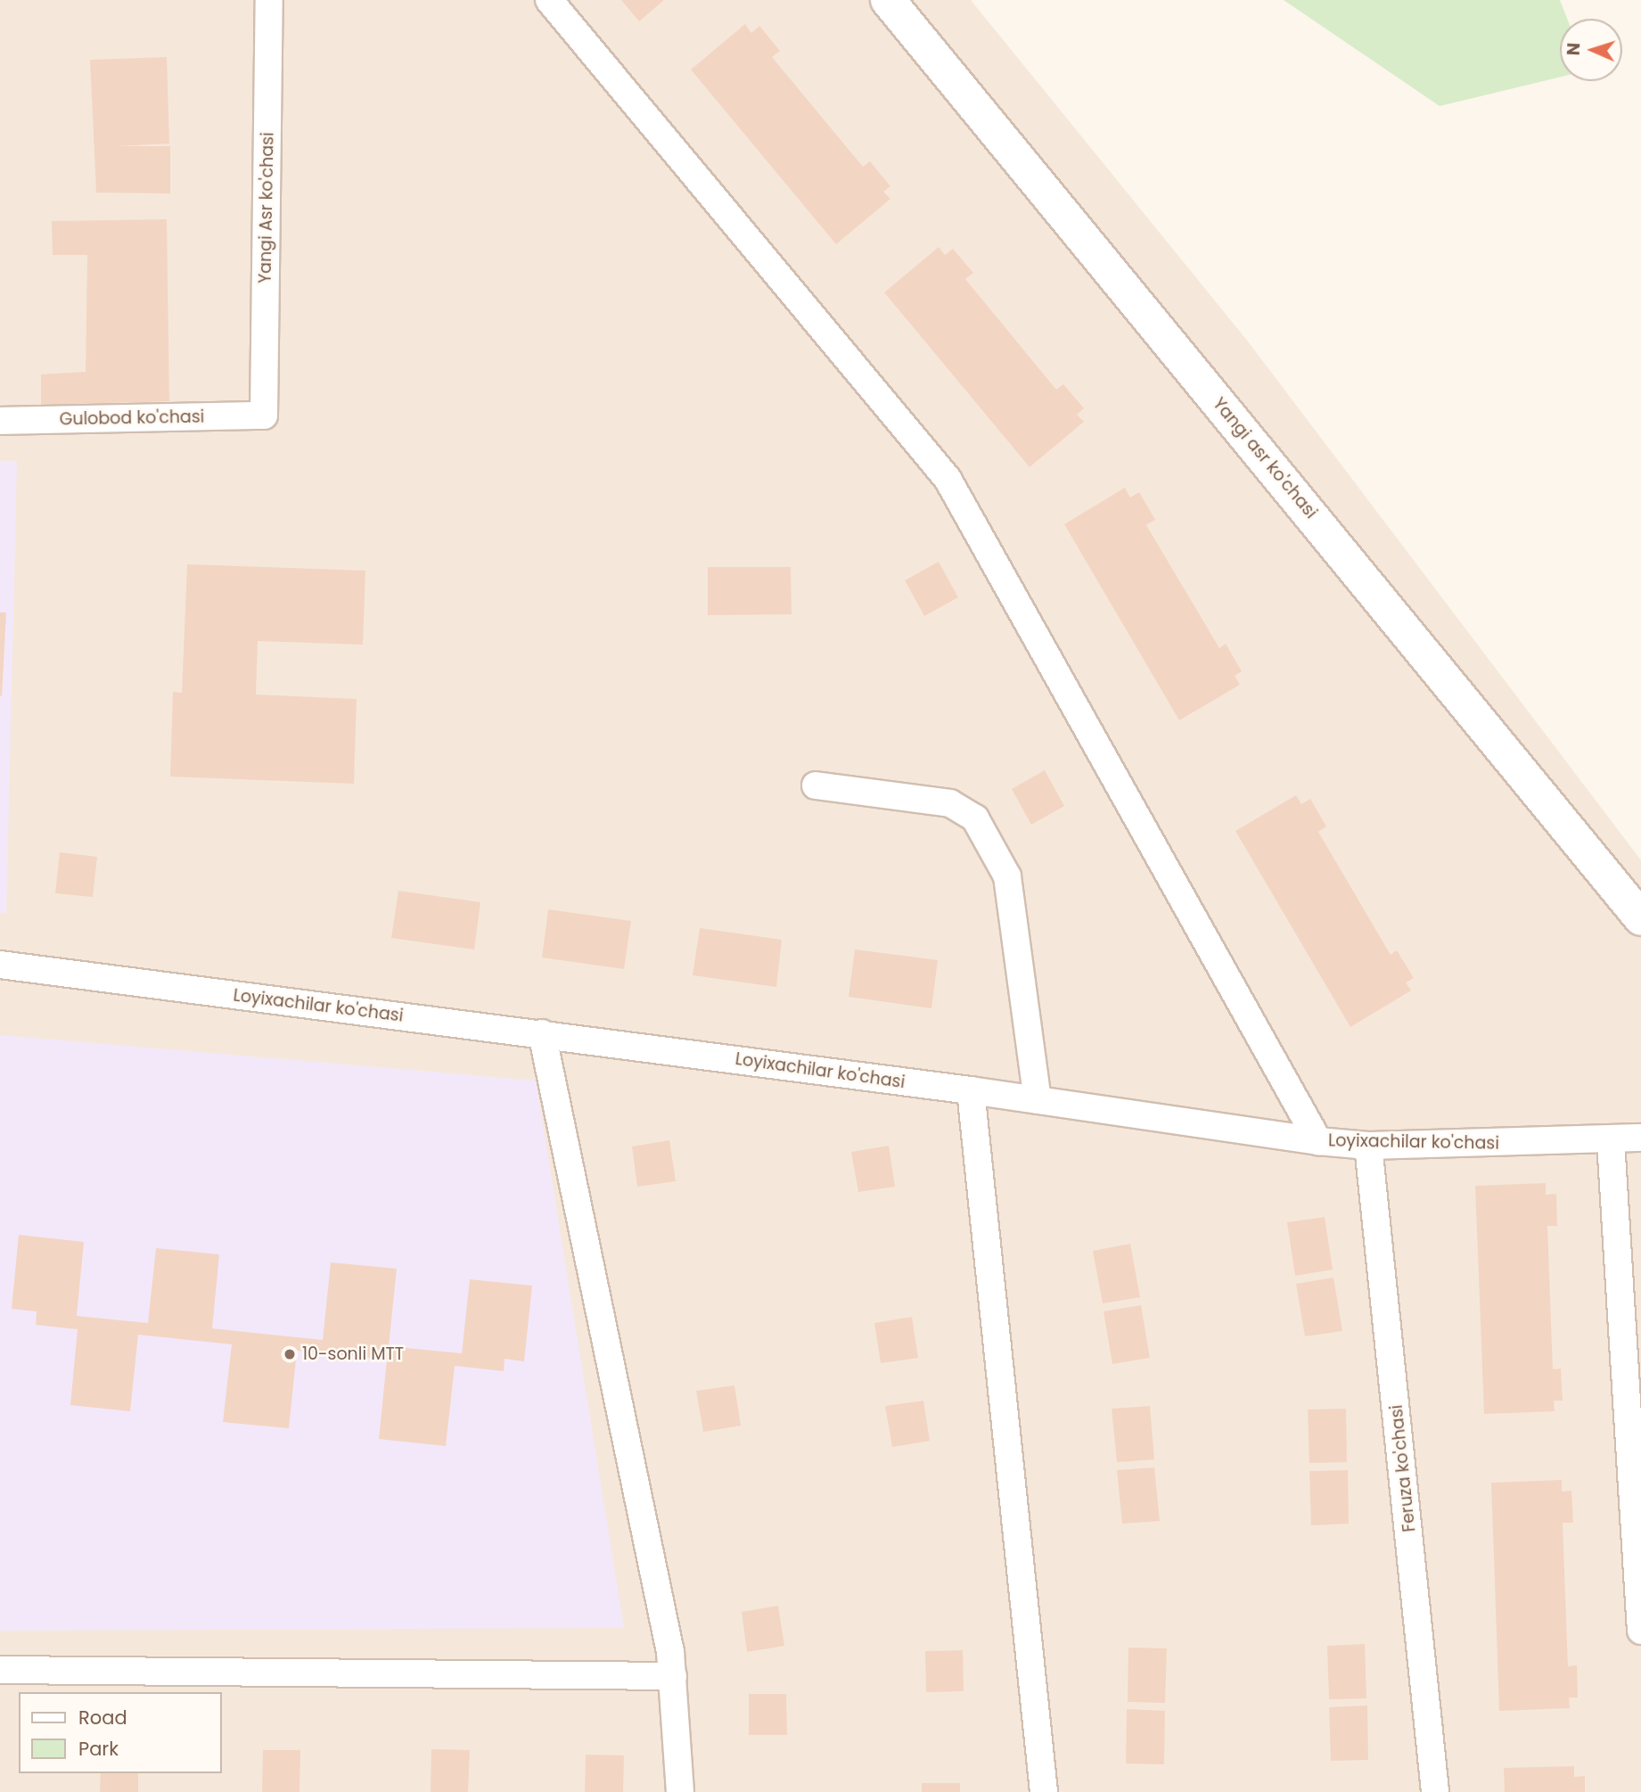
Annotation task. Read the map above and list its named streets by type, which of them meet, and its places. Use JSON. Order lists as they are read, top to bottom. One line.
{"streets":{"street":["Yangi Asr ko'chasi","Gulobod ko'chasi","Yangi asr ko'chasi","Loyixachilar ko'chasi","Feruza ko'chasi"]},"crossings":[["Yangi Asr ko'chasi","Gulobod ko'chasi"],["Loyixachilar ko'chasi","Feruza ko'chasi"]],"places":["10-sonli MTT"],"legend":["Road","Park"],"north":"left"}
